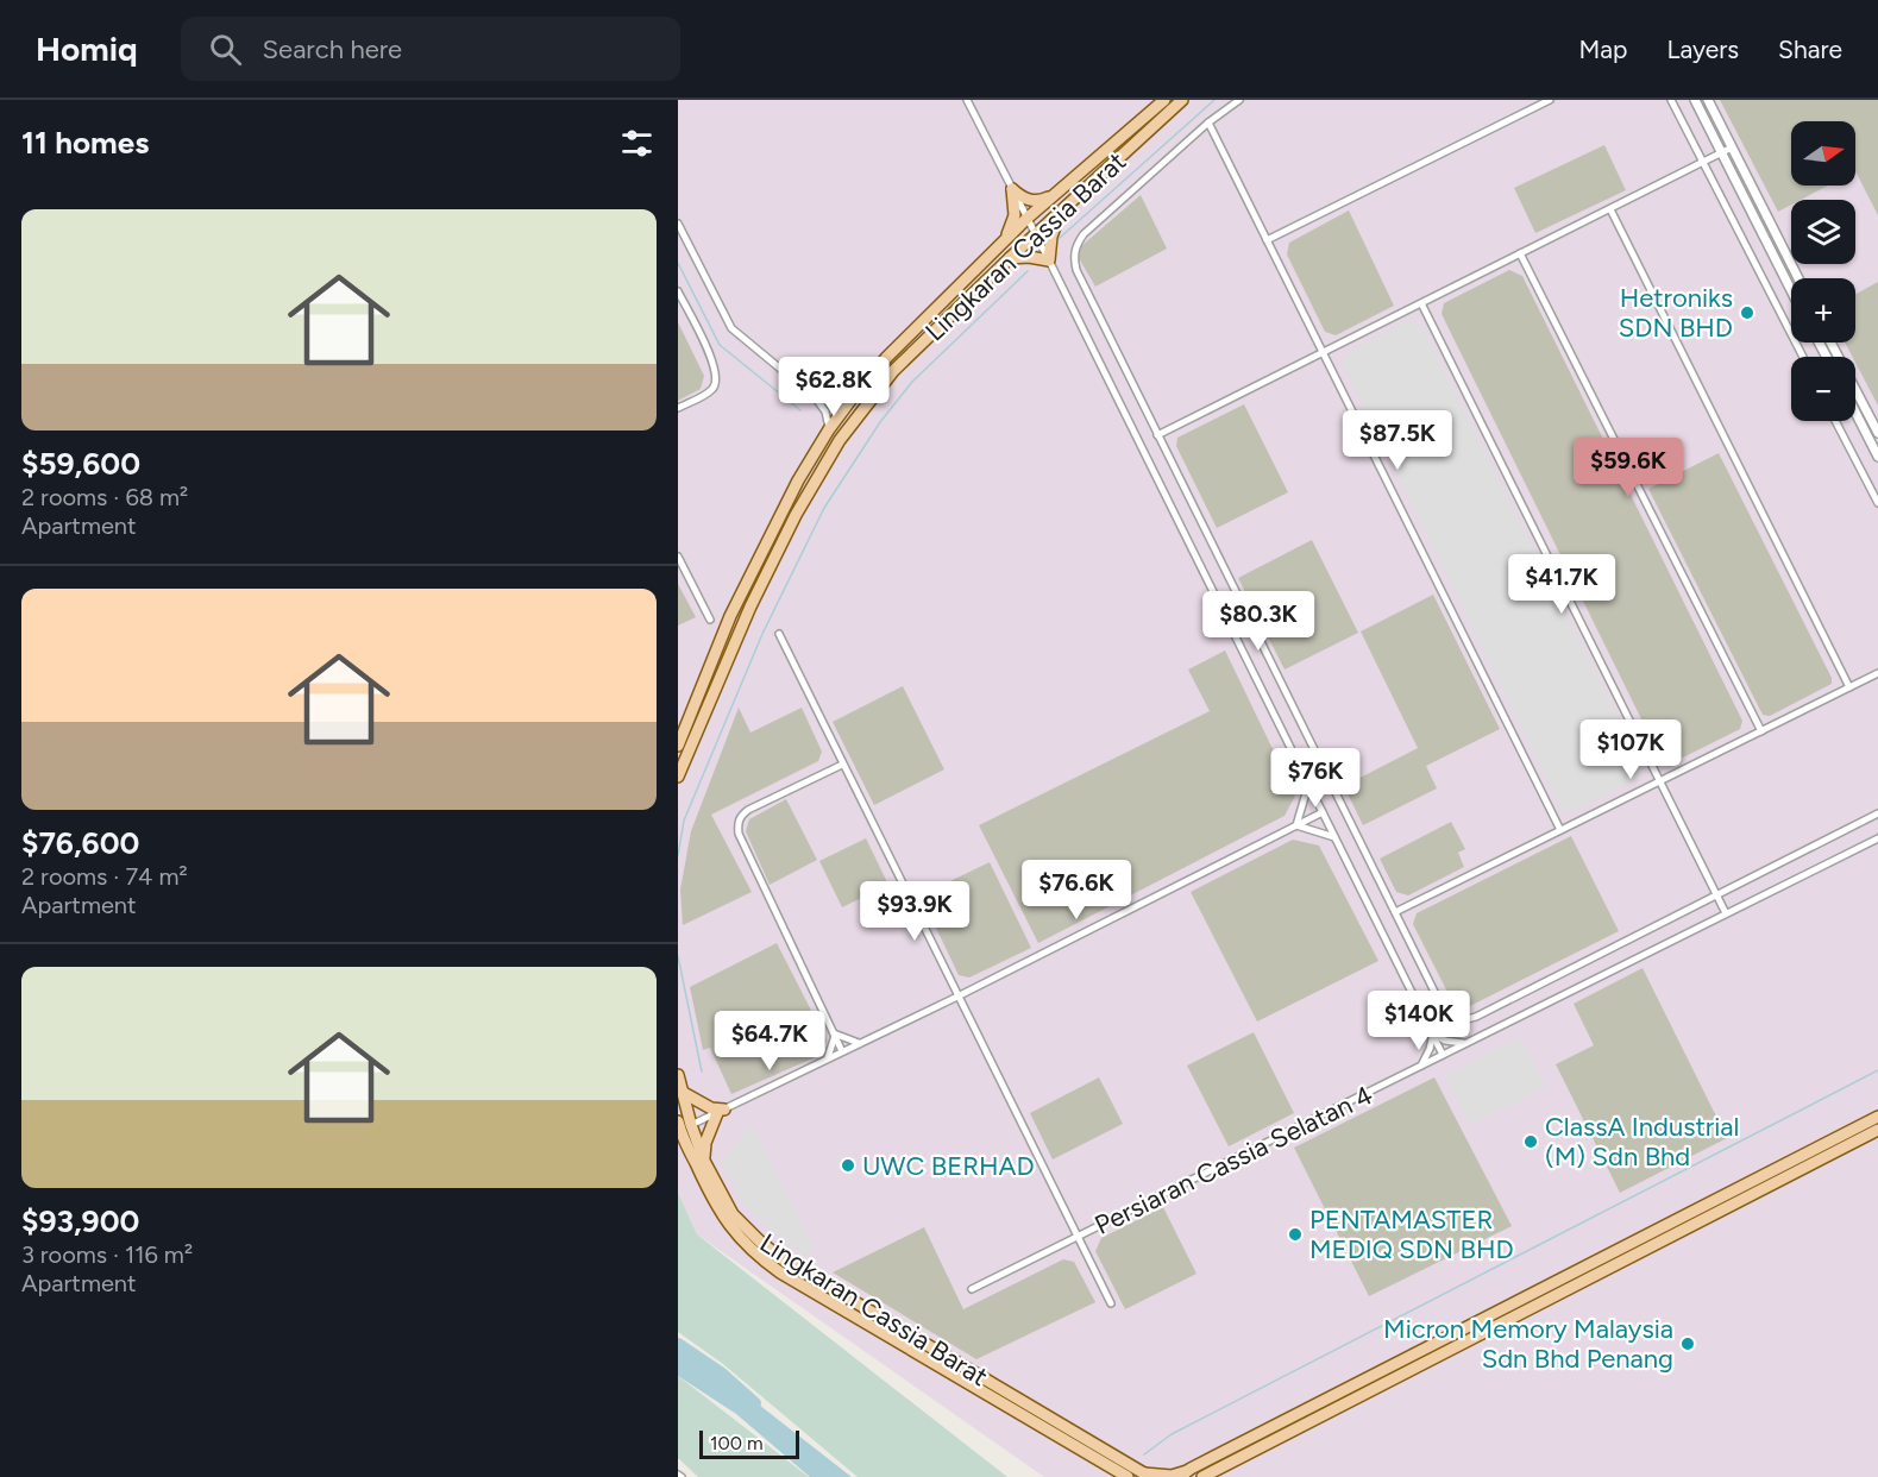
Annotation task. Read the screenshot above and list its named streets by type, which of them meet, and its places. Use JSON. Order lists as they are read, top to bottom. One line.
{"streets":{"main road":["Lingkaran Cassia Barat"],"street":["Persiaran Cassia Selatan 4"]},"places":["Hetroniks SDN BHD","ClassA Industrial (M) Sdn Bhd","UWC BERHAD","PENTAMASTER MEDIQ SDN BHD","Micron Memory Malaysia Sdn Bhd Penang"],"scale_bar":"100 m","north":"right","page":{"header":"Homiq","search":"Search here","nav":["Map","Layers","Share"],"heading":"11 homes","map_buttons":["+","−"],"list":[{"name":"$59,600","note":"2 rooms · 68 m² · Apartment"},{"name":"$76,600","note":"2 rooms · 74 m² · Apartment"},{"name":"$93,900","note":"3 rooms · 116 m² · Apartment"}],"price":["$62.8K","$87.5K","$59.6K","$41.7K","$80.3K","$107K","$76K","$76.6K","$93.9K","$140K","$64.7K"],"scale":"100 m"}}
